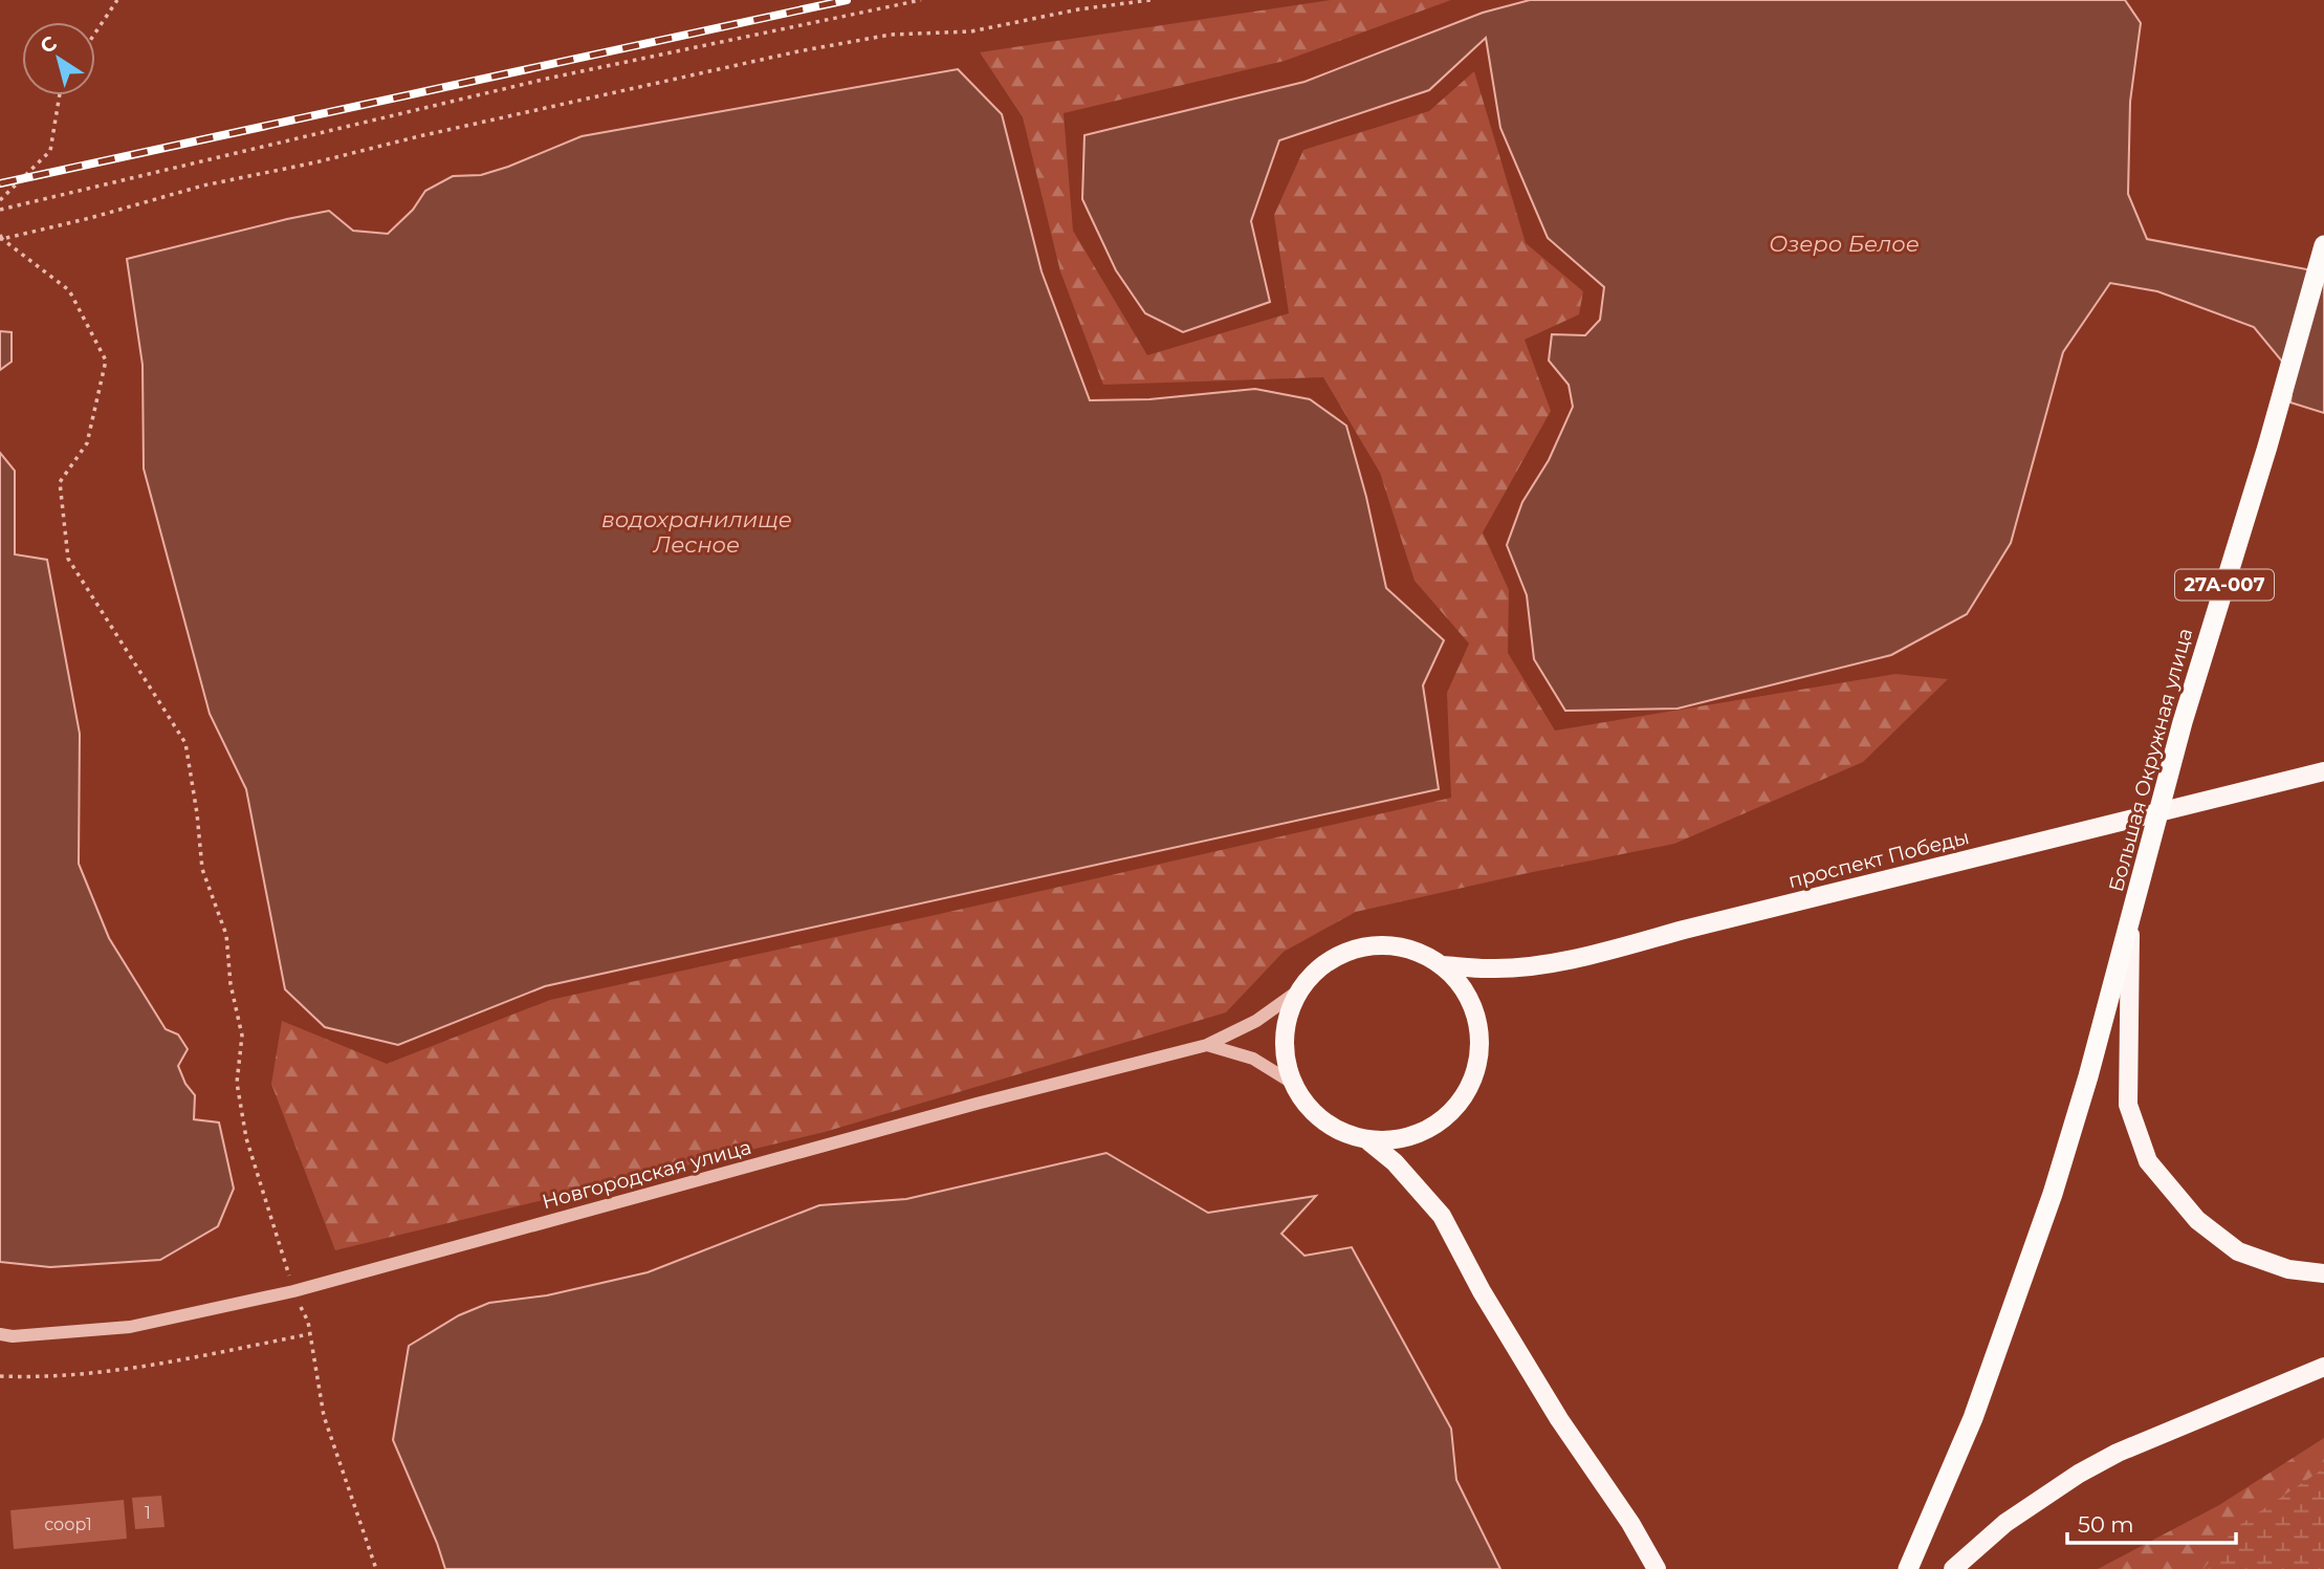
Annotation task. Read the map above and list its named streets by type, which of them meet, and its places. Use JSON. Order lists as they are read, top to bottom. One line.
{"streets":{"highway":["27А-007","Большая Окружная улица"],"main road":["проспект Победы"],"street":["Новгородская улица"]},"crossings":[["проспект Победы","Новгородская улица"]],"water":["Озеро Белое","водохранилище Лесное"],"house_numbers":["1","соор1"],"scale_bar":"50 m","north":"top left"}
